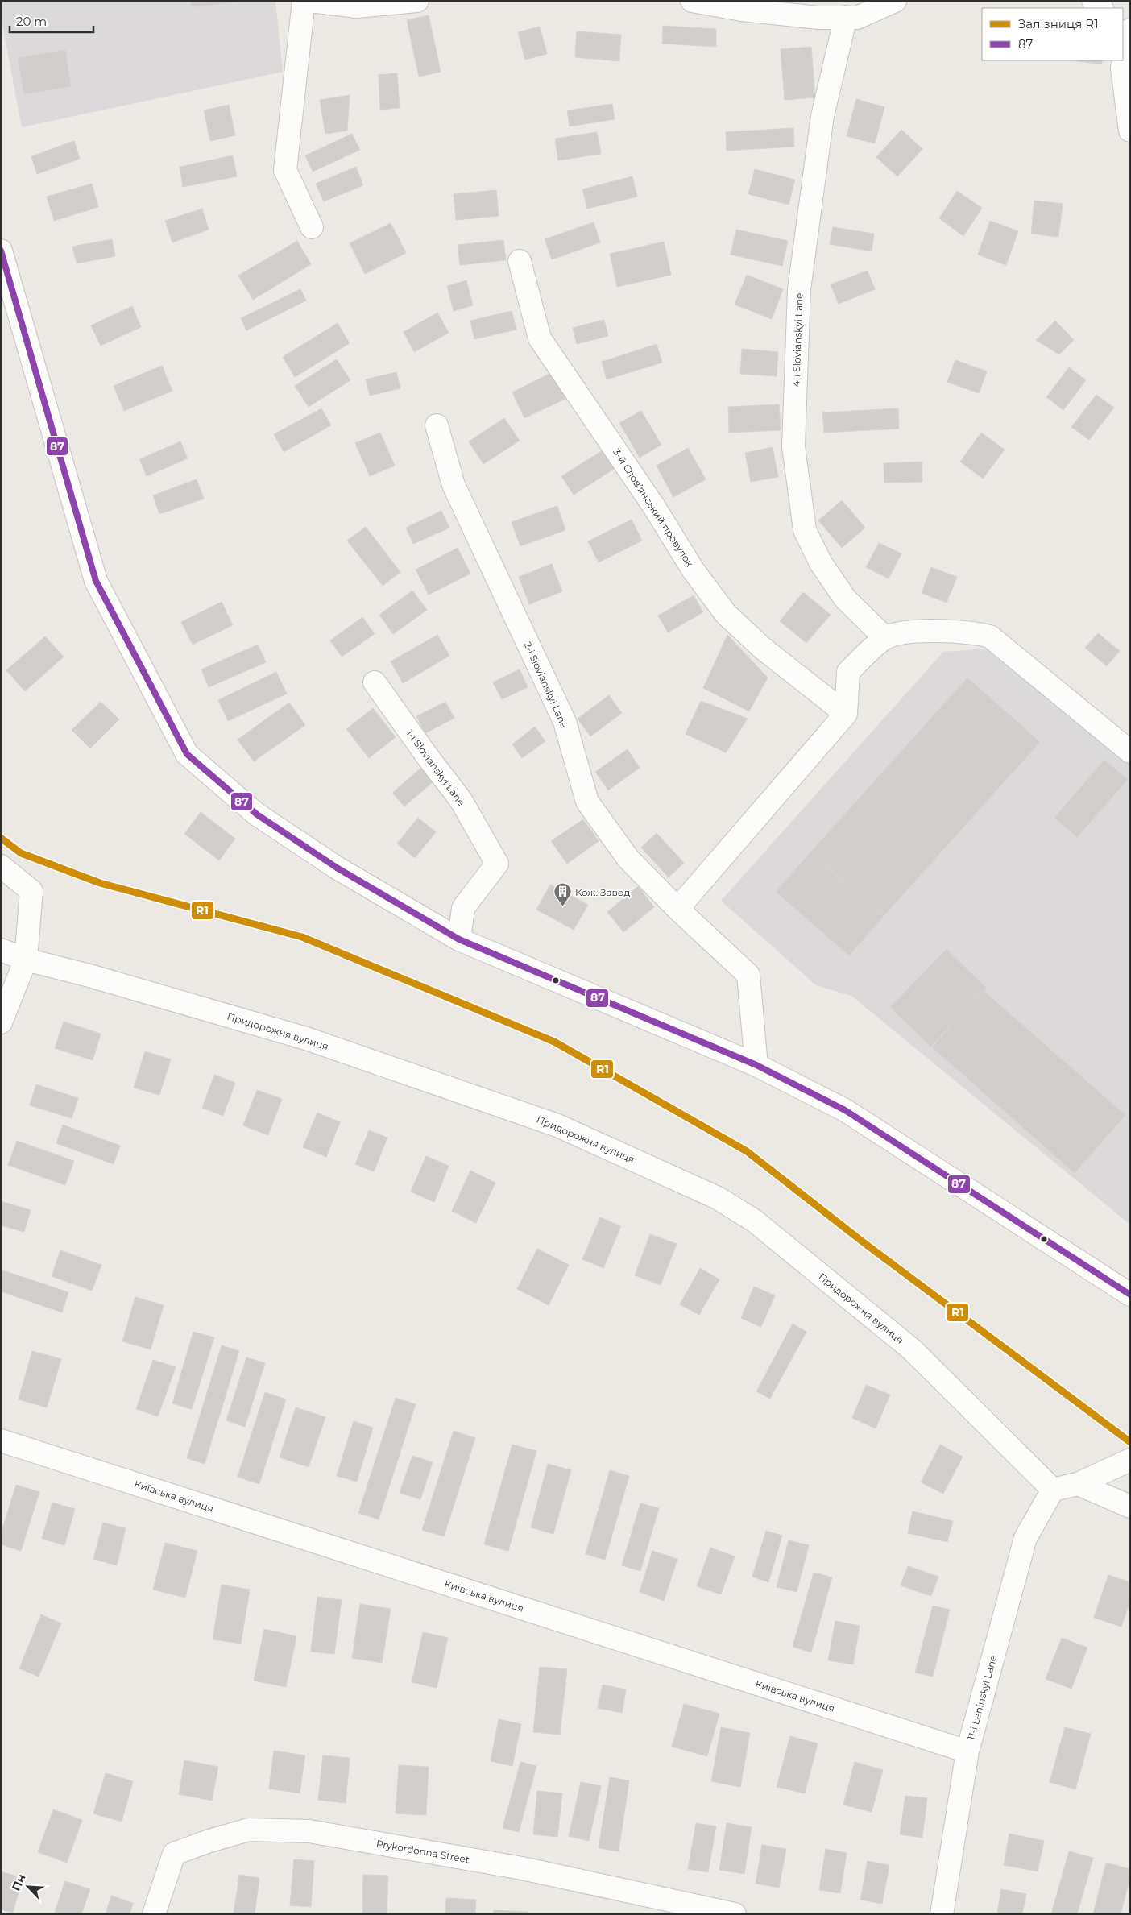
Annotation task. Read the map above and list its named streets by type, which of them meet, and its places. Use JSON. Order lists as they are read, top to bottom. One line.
{"streets":{"street":["4-i Slovianskyi Lane","3-й Слов’янський провулок","2-i Slovianskyi Lane","1-i Slovianskyi Lane","Придорожня вулиця","Київська вулиця","11-i Leninskyi Lane","Prykordonna Street"]},"crossings":[["Придорожня вулиця","11-i Leninskyi Lane"],["Київська вулиця","11-i Leninskyi Lane"]],"places":{"building":["Кож. Завод"]},"lines":["transit line 87","rail line R1"],"legend":["Залізниця R1","87"],"scale_bar":"20 m","north":"top left"}
